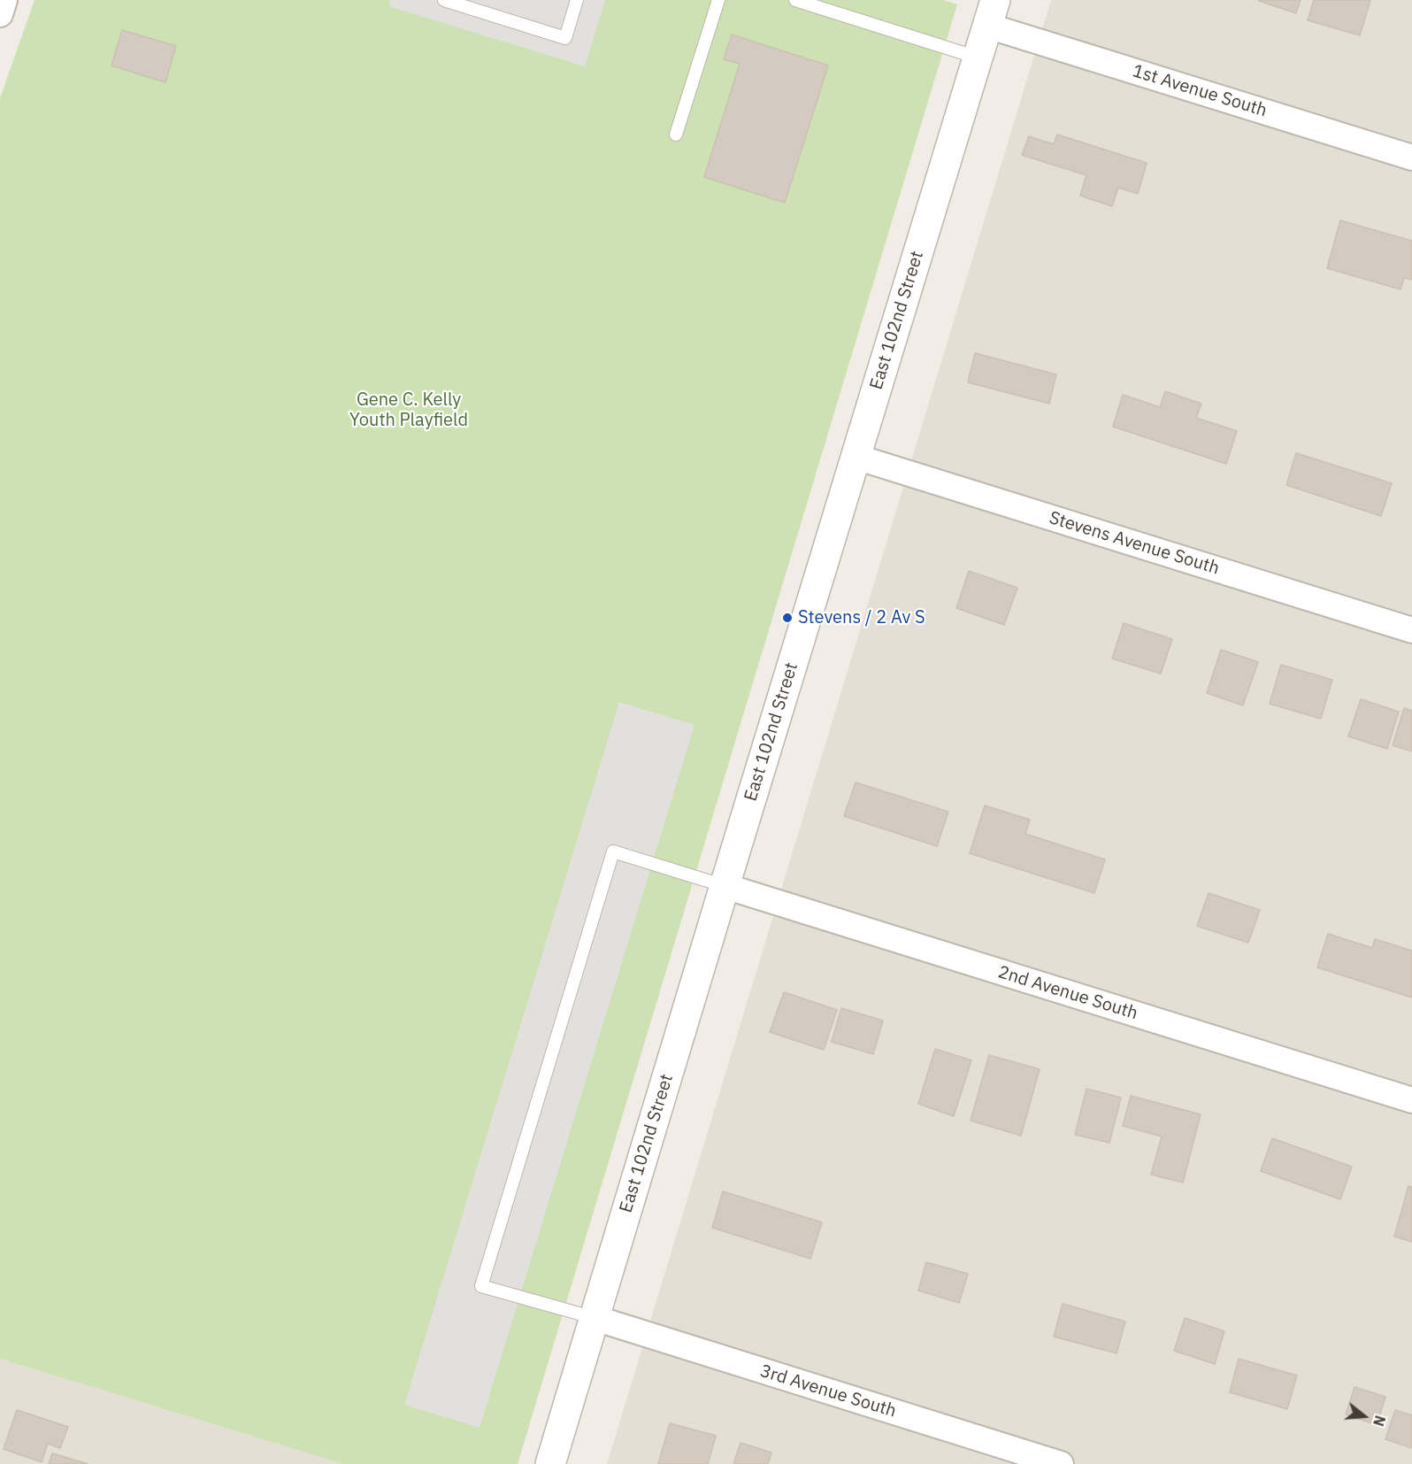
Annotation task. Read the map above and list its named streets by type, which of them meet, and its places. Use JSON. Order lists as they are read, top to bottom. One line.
{"streets":{"street":["1st Avenue South","East 102nd Street","Stevens Avenue South","2nd Avenue South","3rd Avenue South"]},"crossings":[["1st Avenue South","East 102nd Street"],["East 102nd Street","Stevens Avenue South"],["East 102nd Street","2nd Avenue South"],["East 102nd Street","3rd Avenue South"]],"parks":["Gene C. Kelly Youth Playfield"],"places":["Stevens / 2 Av S"],"north":"right"}
